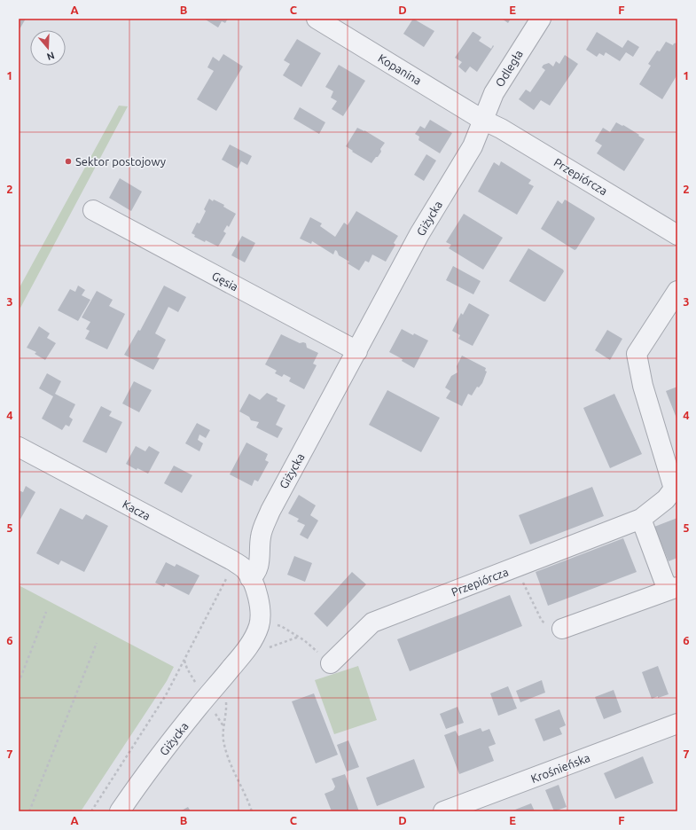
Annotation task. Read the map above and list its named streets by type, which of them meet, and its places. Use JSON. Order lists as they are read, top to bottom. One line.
{"streets":{"street":["Odległa","Kopanina","Przepiórcza","Giżycka","Gęsia","Kacza","Krośnieńska"]},"crossings":[["Odległa","Kopanina"],["Odległa","Przepiórcza"],["Odległa","Giżycka"],["Kopanina","Przepiórcza"],["Kopanina","Giżycka"],["Przepiórcza","Giżycka"],["Giżycka","Gęsia"],["Giżycka","Kacza"]],"places":["Sektor postojowy"],"north":"bottom","grid":{"columns":["A","B","C","D","E","F"],"rows":["1","2","3","4","5","6","7"]}}
